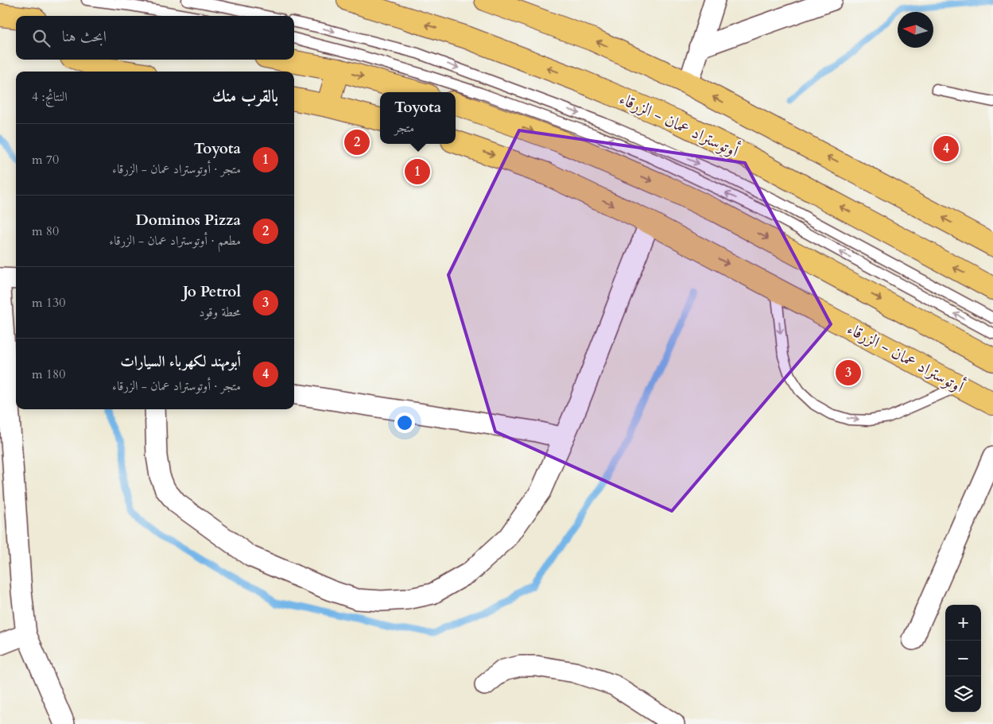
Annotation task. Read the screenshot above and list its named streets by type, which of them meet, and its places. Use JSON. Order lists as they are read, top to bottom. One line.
{"streets":{"highway":["أوتوستراد عمان - الزرقاء"]},"north":"left","page":{"search":"ابحث هنا","heading":["بالقرب منك","النتائج: 4"],"popup":["Toyota","متجر"],"list":[{"mark":"1","name":"Toyota","note":"متجر · أوتوستراد عمان - الزرقاء","value":"70 m"},{"mark":"2","name":"Dominos Pizza","note":"مطعم · أوتوستراد عمان - الزرقاء","value":"80 m"},{"mark":"3","name":"Jo Petrol","note":"محطة وقود","value":"130 m"},{"mark":"4","name":"أبومهند لكهرباء السيارات","note":"متجر · أوتوستراد عمان - الزرقاء","value":"180 m"}],"pins":["2","4","1","3"],"map_buttons":["+","−"]}}
